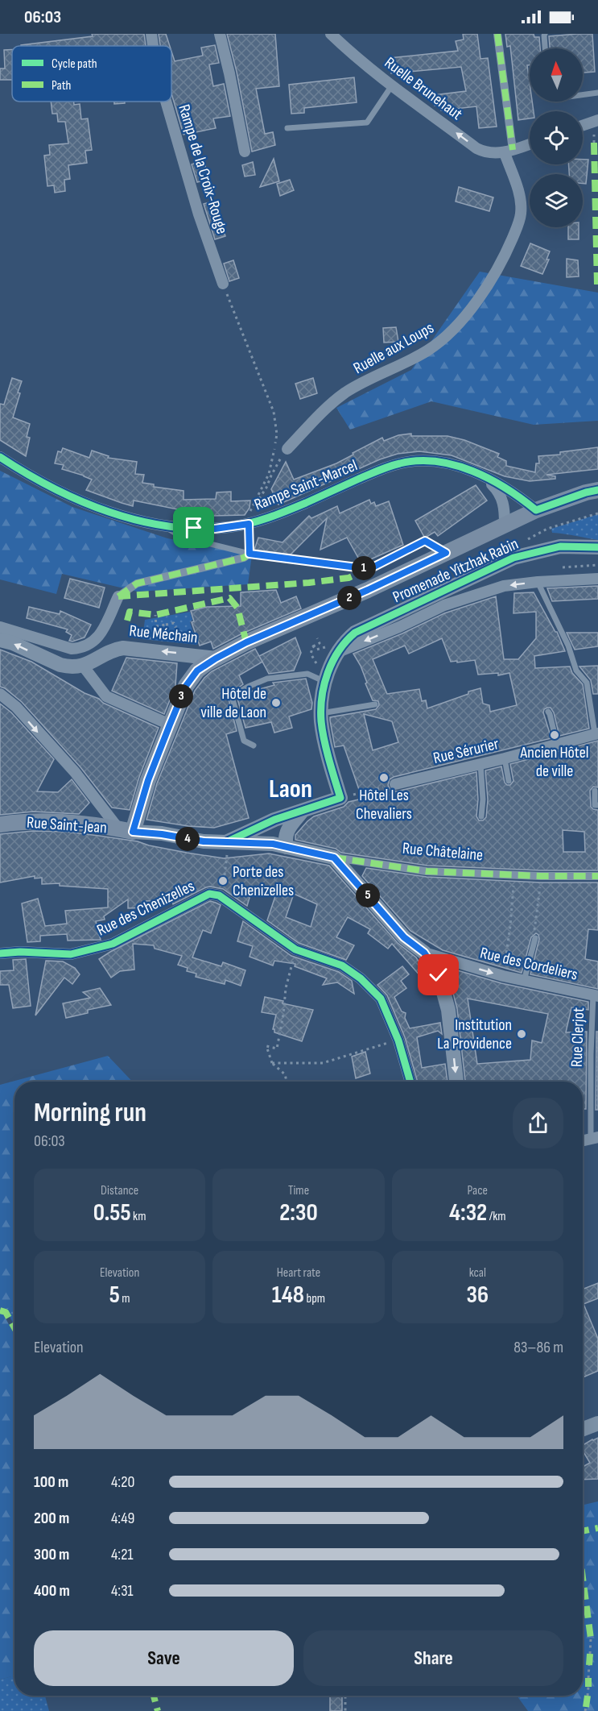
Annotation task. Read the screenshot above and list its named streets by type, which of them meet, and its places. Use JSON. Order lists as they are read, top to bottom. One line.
{"streets":{"main road":["Rue Saint-Jean"],"street":["Ruelle Brunehaut","Rampe de la Croix-Rouge","Ruelle aux Loups","Rampe Saint-Marcel","Promenade Yitzhak Rabin","Rue Méchain","Rue Sérurier","Rue Châtelaine","Rue des Chenizelles","Rue des Cordeliers"],"lane":["Rue Clerjot"]},"crossings":[["Ruelle Brunehaut","Ruelle aux Loups"],["Rue Saint-Jean","Rue Châtelaine"],["Rue des Cordeliers","Rue Clerjot"]],"one_way":["Ruelle Brunehaut","Rue des Cordeliers"],"districts":["Laon"],"places":["Hôtel de ville de Laon","Ancien Hôtel de ville","Hôtel Les Chevaliers","Porte des Chenizelles","Institution La Providence"],"legend":["Cycle path","Path"],"north":"top","page":{"status":"06:03","pins":["1","2","3","4","5"],"heading":["Morning run","06:03"],"stats":[["Distance","0.55 km"],["Time","2:30"],["Pace","4:32 /km"],["Elevation","5 m"],["Heart rate","148 bpm"],["kcal","36"]],"chart":["Elevation","83–86 m"],"list":[{"name":"100 m","note":"4:20"},{"name":"200 m","note":"4:49"},{"name":"300 m","note":"4:21"},{"name":"400 m","note":"4:31"}],"buttons":["Save","Share"]}}
